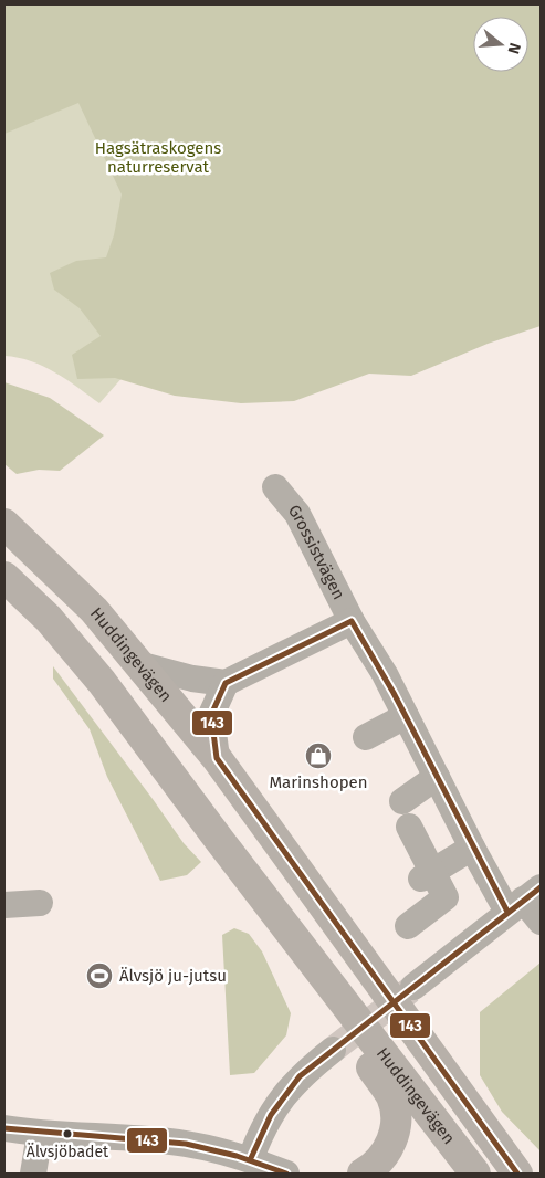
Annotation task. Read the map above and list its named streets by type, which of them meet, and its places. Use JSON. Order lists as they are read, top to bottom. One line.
{"streets":{"main road":["Huddingevägen"],"street":["Grossistvägen"]},"parks":["Hagsätraskogens naturreservat"],"places":{"shop":["Marinshopen"],"sports":["Älvsjö ju-jutsu"],"other":["Älvsjöbadet"]},"lines":["transit line 143"],"north":"right"}
